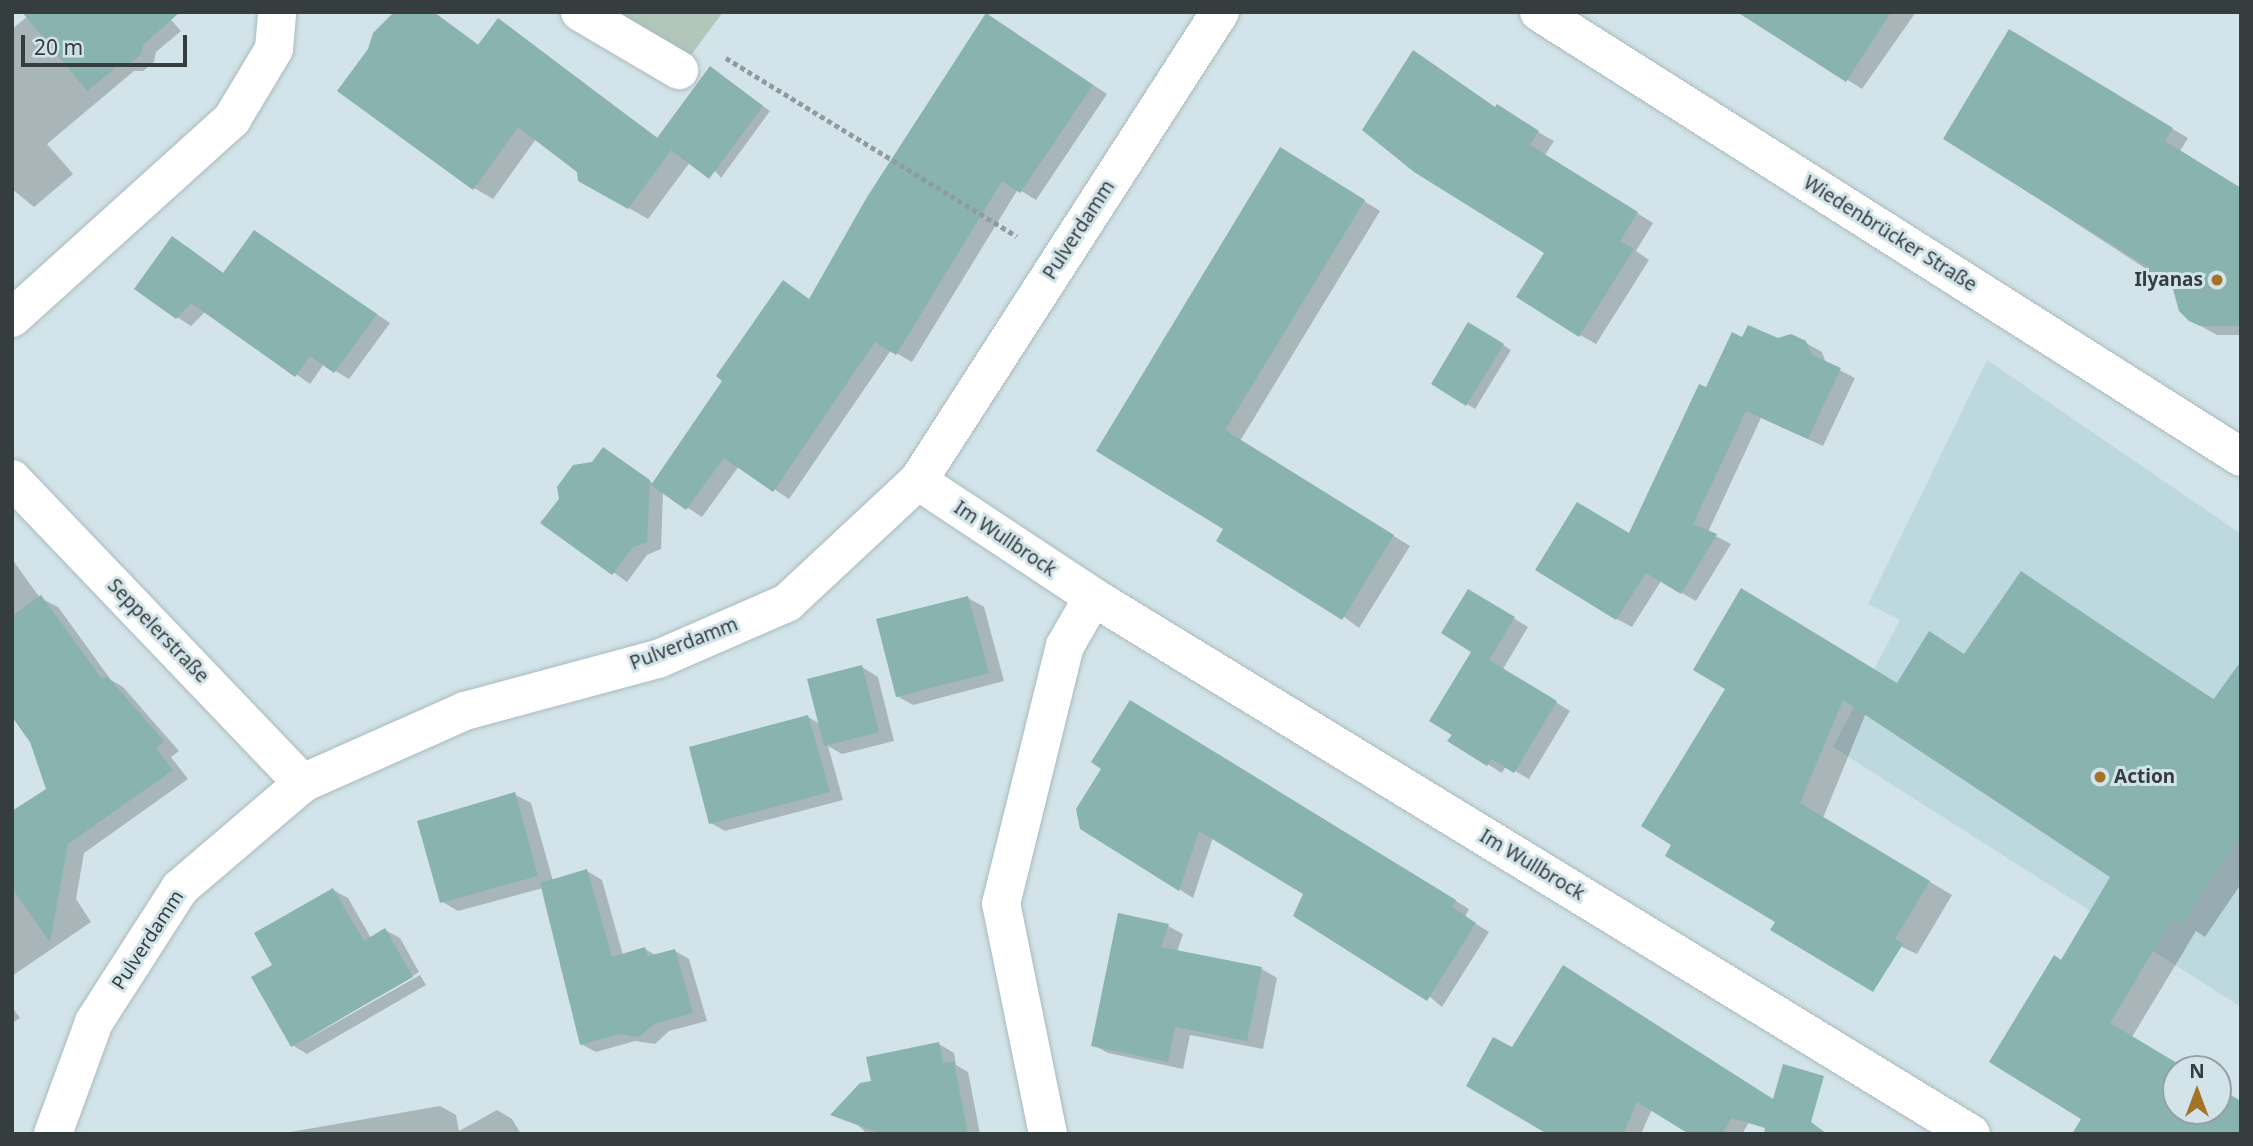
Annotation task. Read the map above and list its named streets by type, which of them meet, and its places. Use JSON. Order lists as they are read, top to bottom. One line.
{"streets":{"street":["Pulverdamm","Wiedenbrücker Straße","Im Wullbrock","Seppelerstraße"]},"crossings":[["Pulverdamm","Im Wullbrock"],["Pulverdamm","Seppelerstraße"]],"places":["Ilyanas","Action"],"scale_bar":"20 m","north":"top"}
